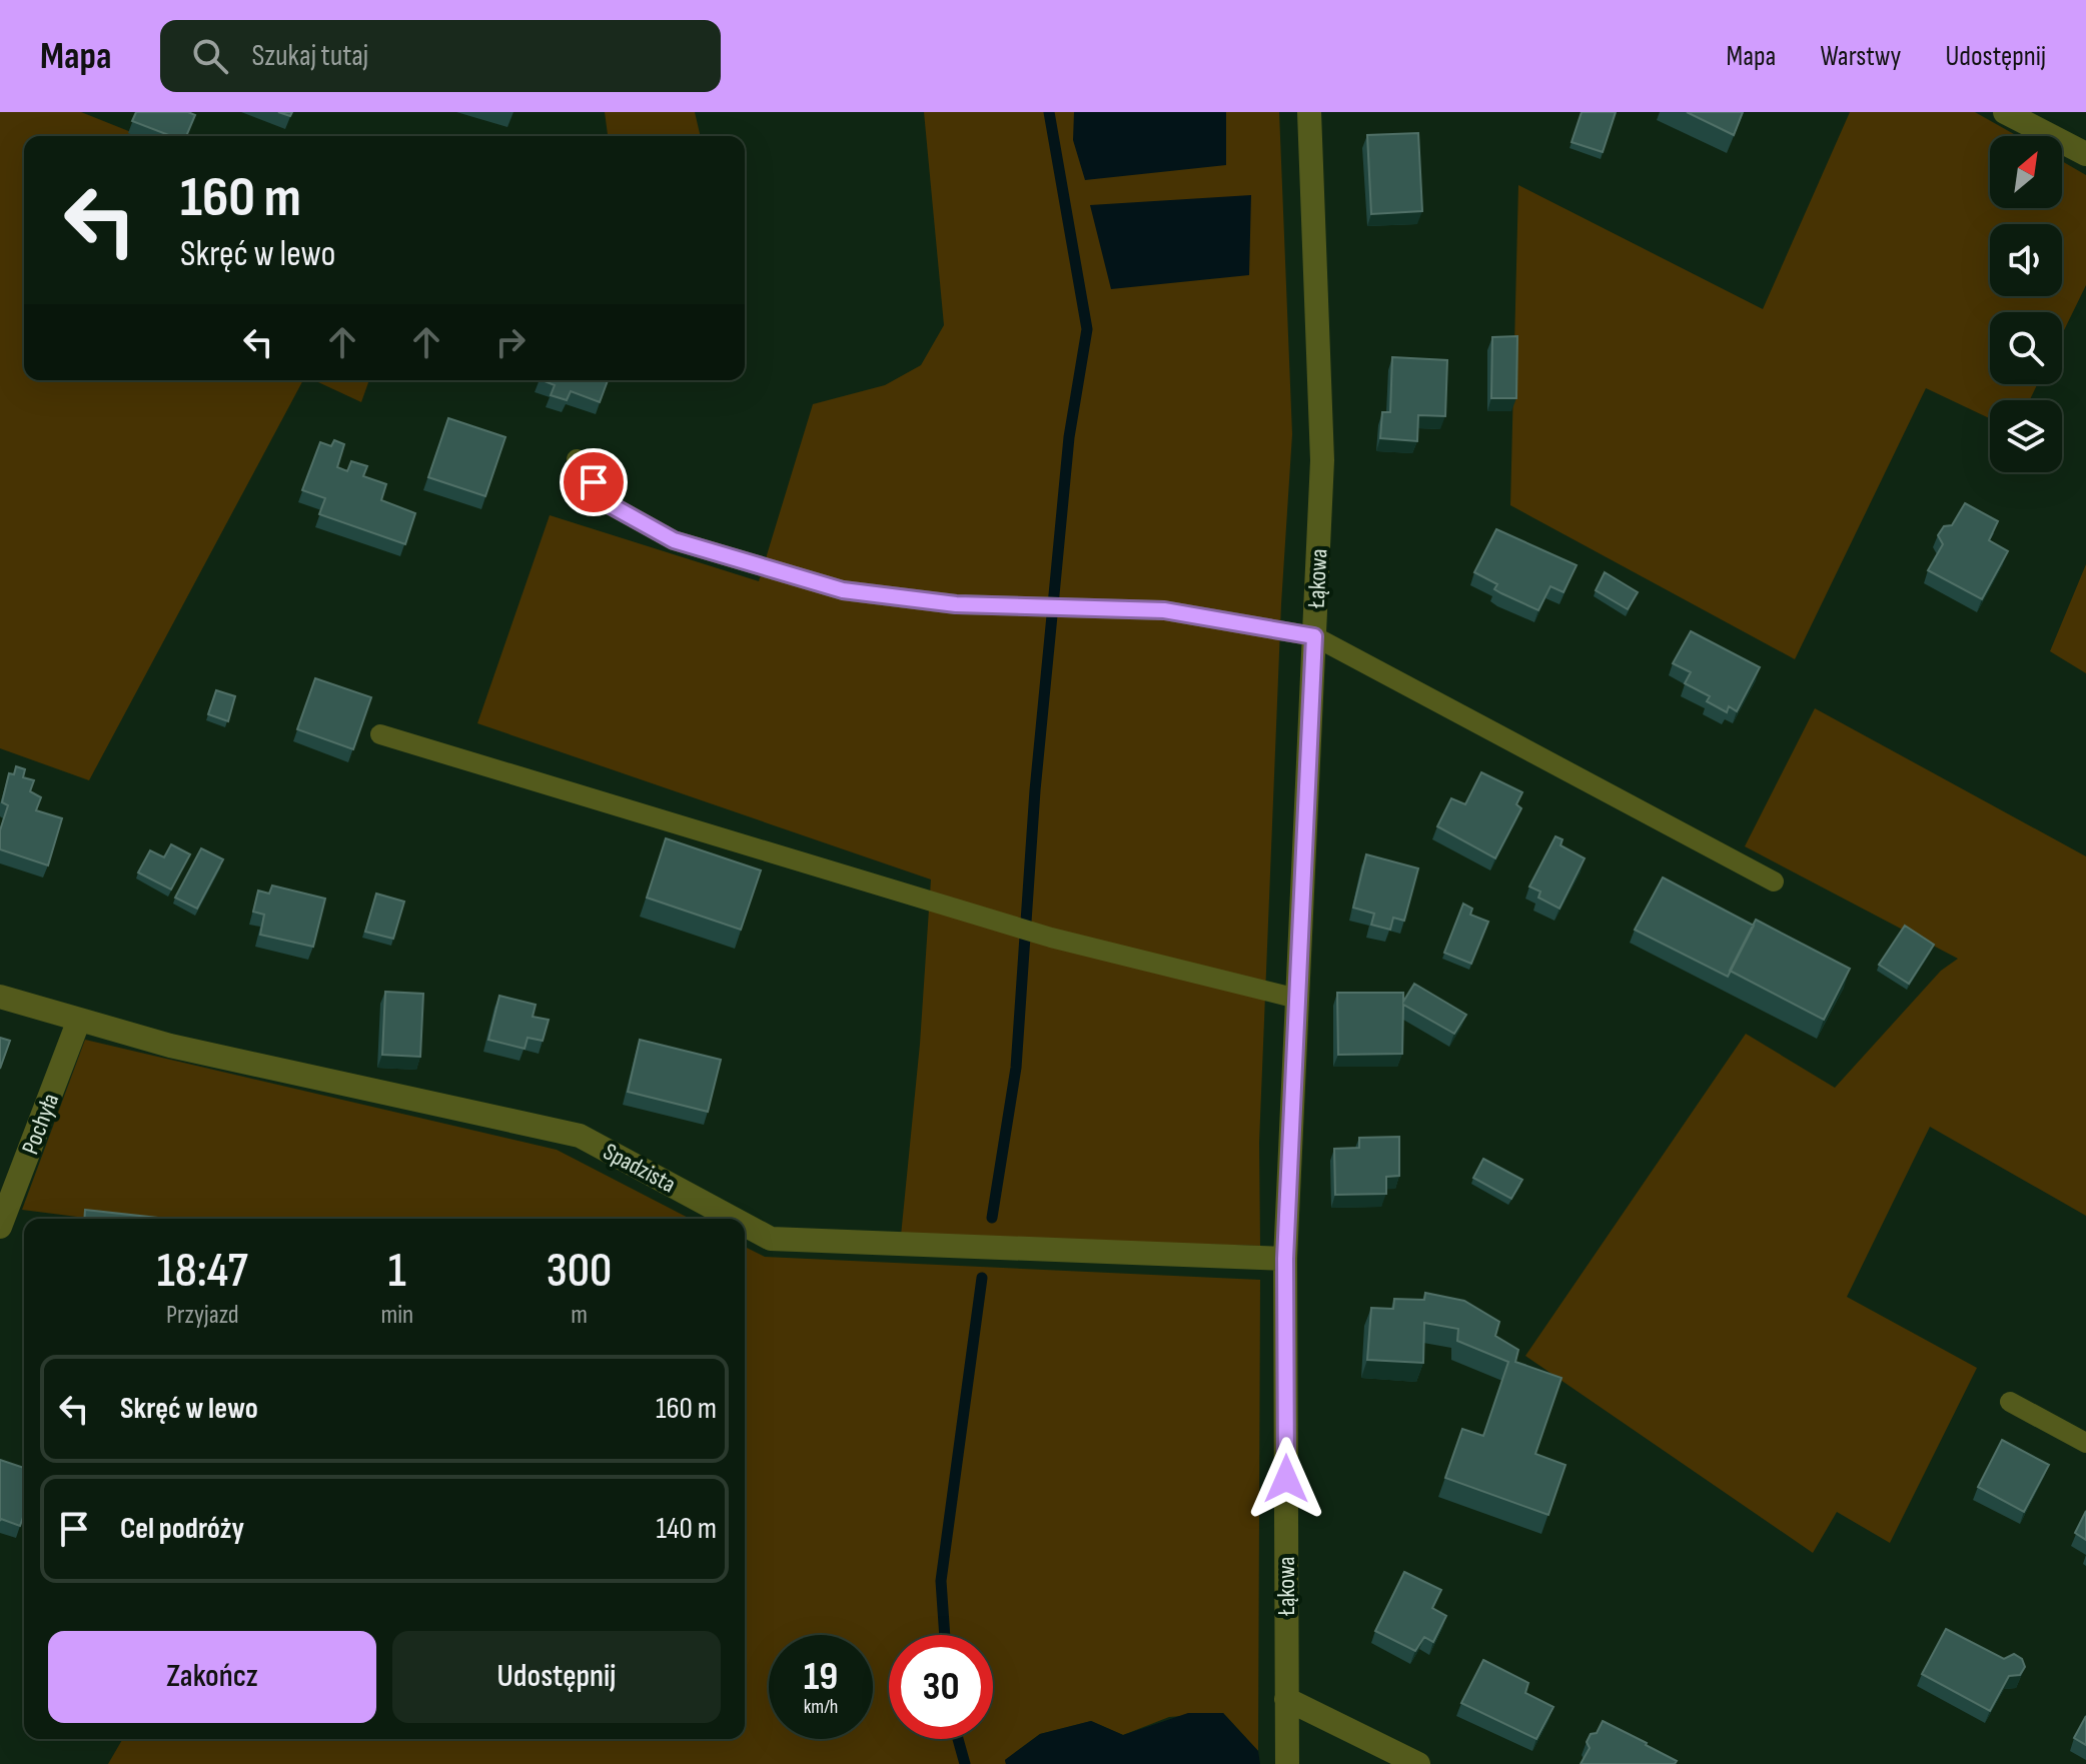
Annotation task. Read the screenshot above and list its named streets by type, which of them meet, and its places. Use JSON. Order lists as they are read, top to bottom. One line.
{"streets":{"street":["Łąkowa","Pochyła","Spadzista"]},"crossings":[["Łąkowa","Spadzista"],["Pochyła","Spadzista"]],"north":"top right","page":{"header":"Mapa","search":"Szukaj tutaj","nav":["Mapa","Warstwy","Udostępnij"],"turn":["160 m","Skręć w lewo"],"eta":["18:47","Przyjazd","1","min","300","m"],"list":[{"name":"Skręć w lewo","value":"160 m"},{"name":"Cel podróży","value":"140 m"}],"buttons":["Zakończ","Udostępnij"],"speed":"19 km/h","limit":"30"}}
